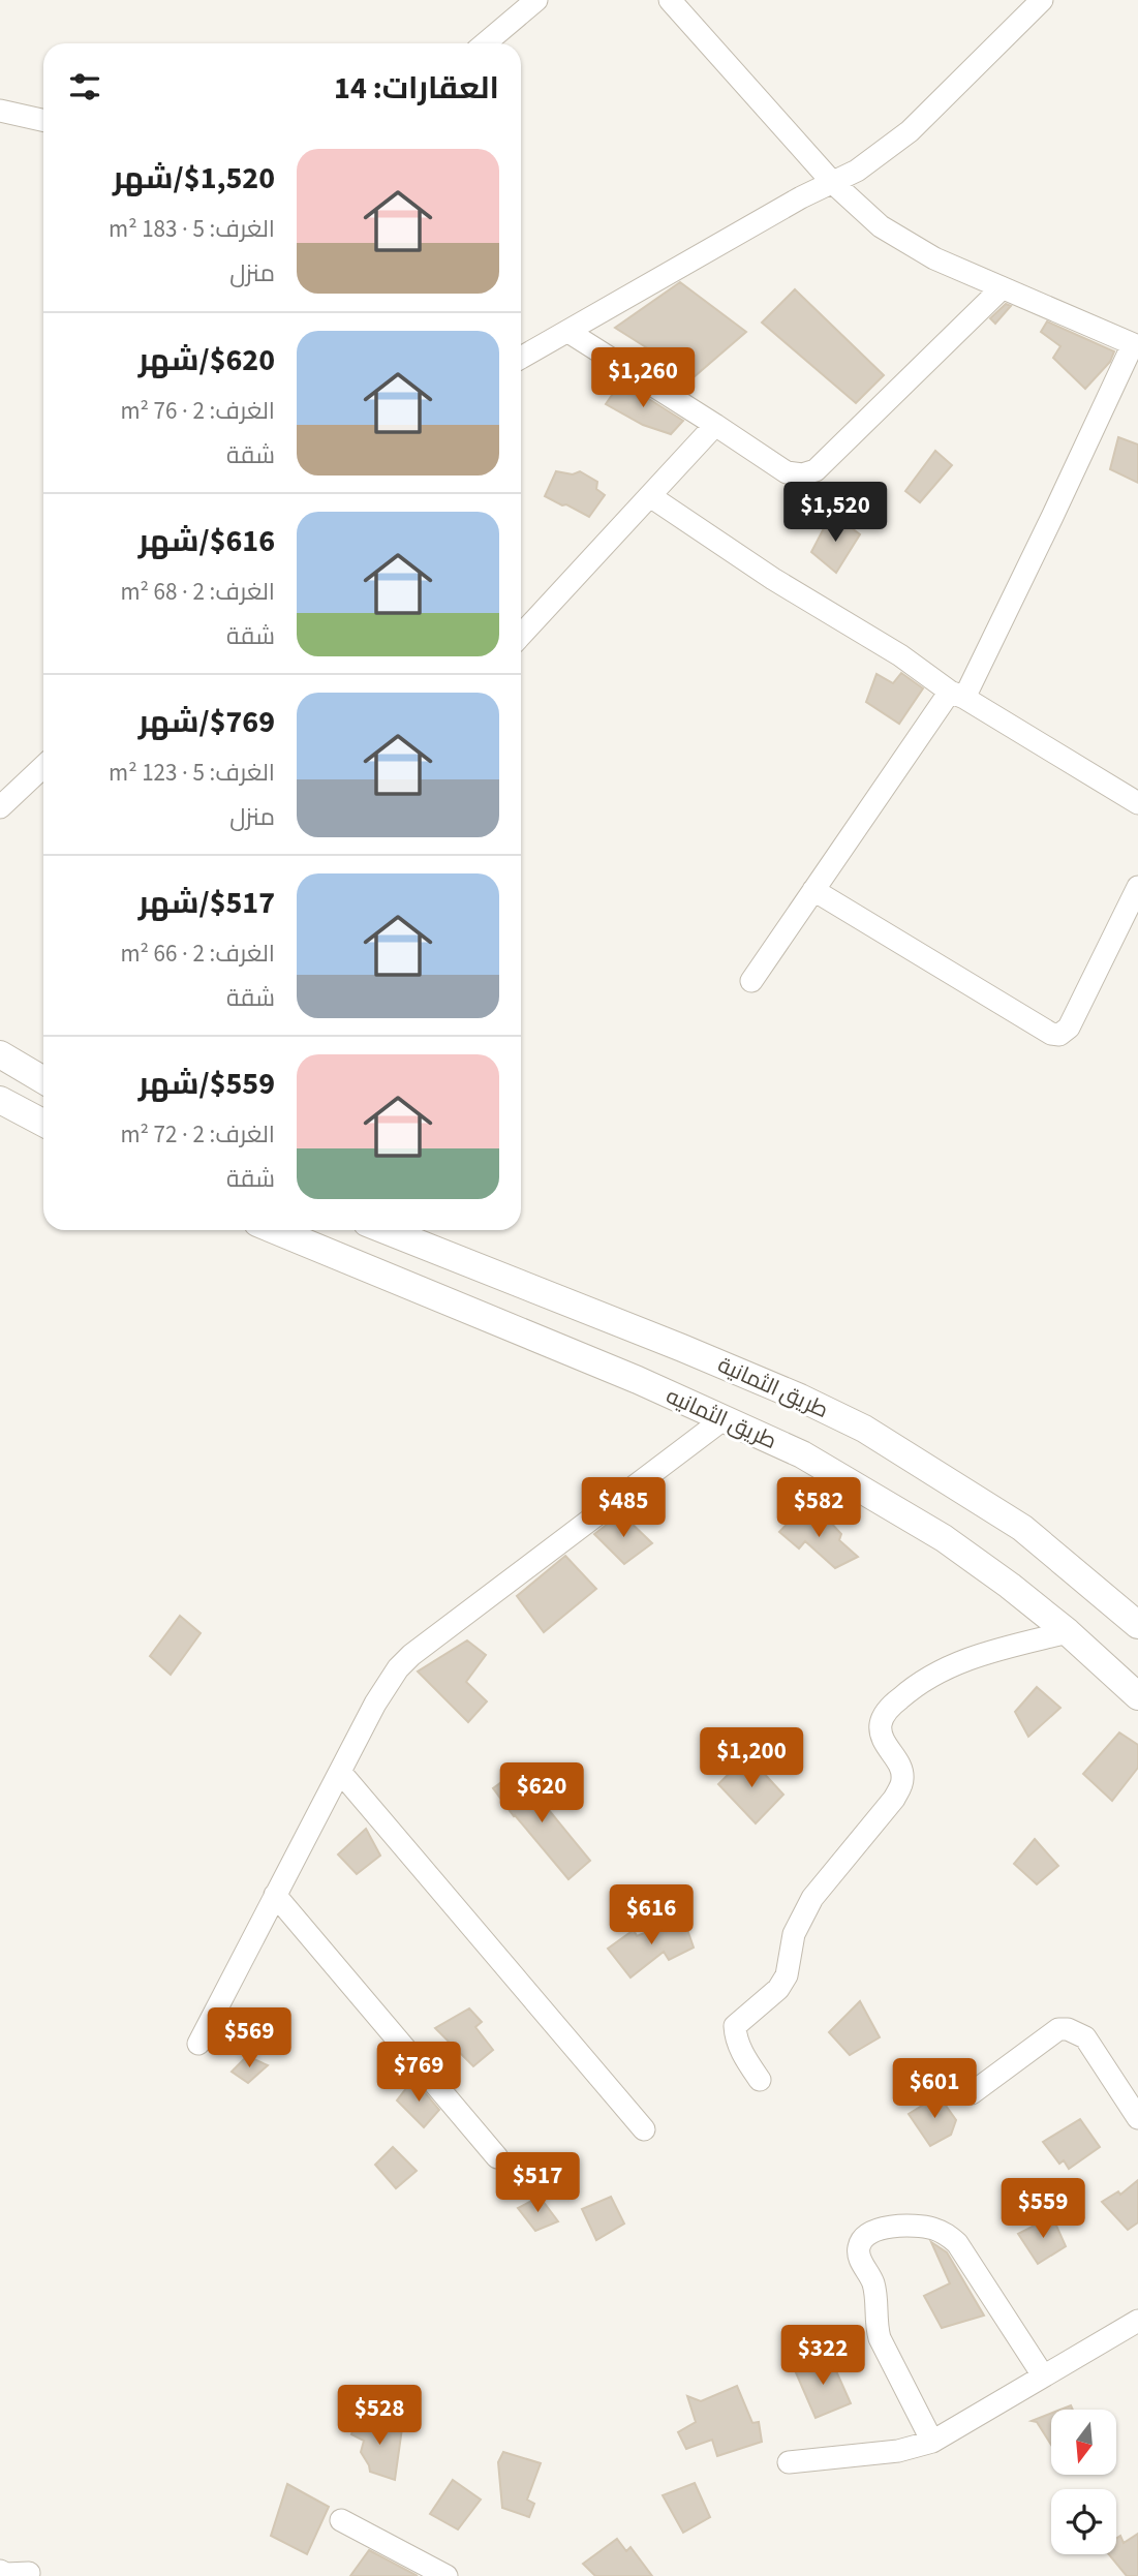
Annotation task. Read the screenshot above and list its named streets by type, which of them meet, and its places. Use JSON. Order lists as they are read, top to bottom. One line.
{"streets":{"street":["طريق الثمانية","طريق الثمانيه"]},"north":"bottom","page":{"heading":"العقارات: 14","list":[{"name":"$1,520/شهر","note":"الغرف: 5 · 183 m² · منزل"},{"name":"$620/شهر","note":"الغرف: 2 · 76 m² · شقة"},{"name":"$616/شهر","note":"الغرف: 2 · 68 m² · شقة"},{"name":"$769/شهر","note":"الغرف: 5 · 123 m² · منزل"},{"name":"$517/شهر","note":"الغرف: 2 · 66 m² · شقة"},{"name":"$559/شهر","note":"الغرف: 2 · 72 m² · شقة"}],"price":["$1,260","$1,520","$485","$582","$1,200","$620","$616","$569","$769","$601","$517","$559","$322","$528"]}}
